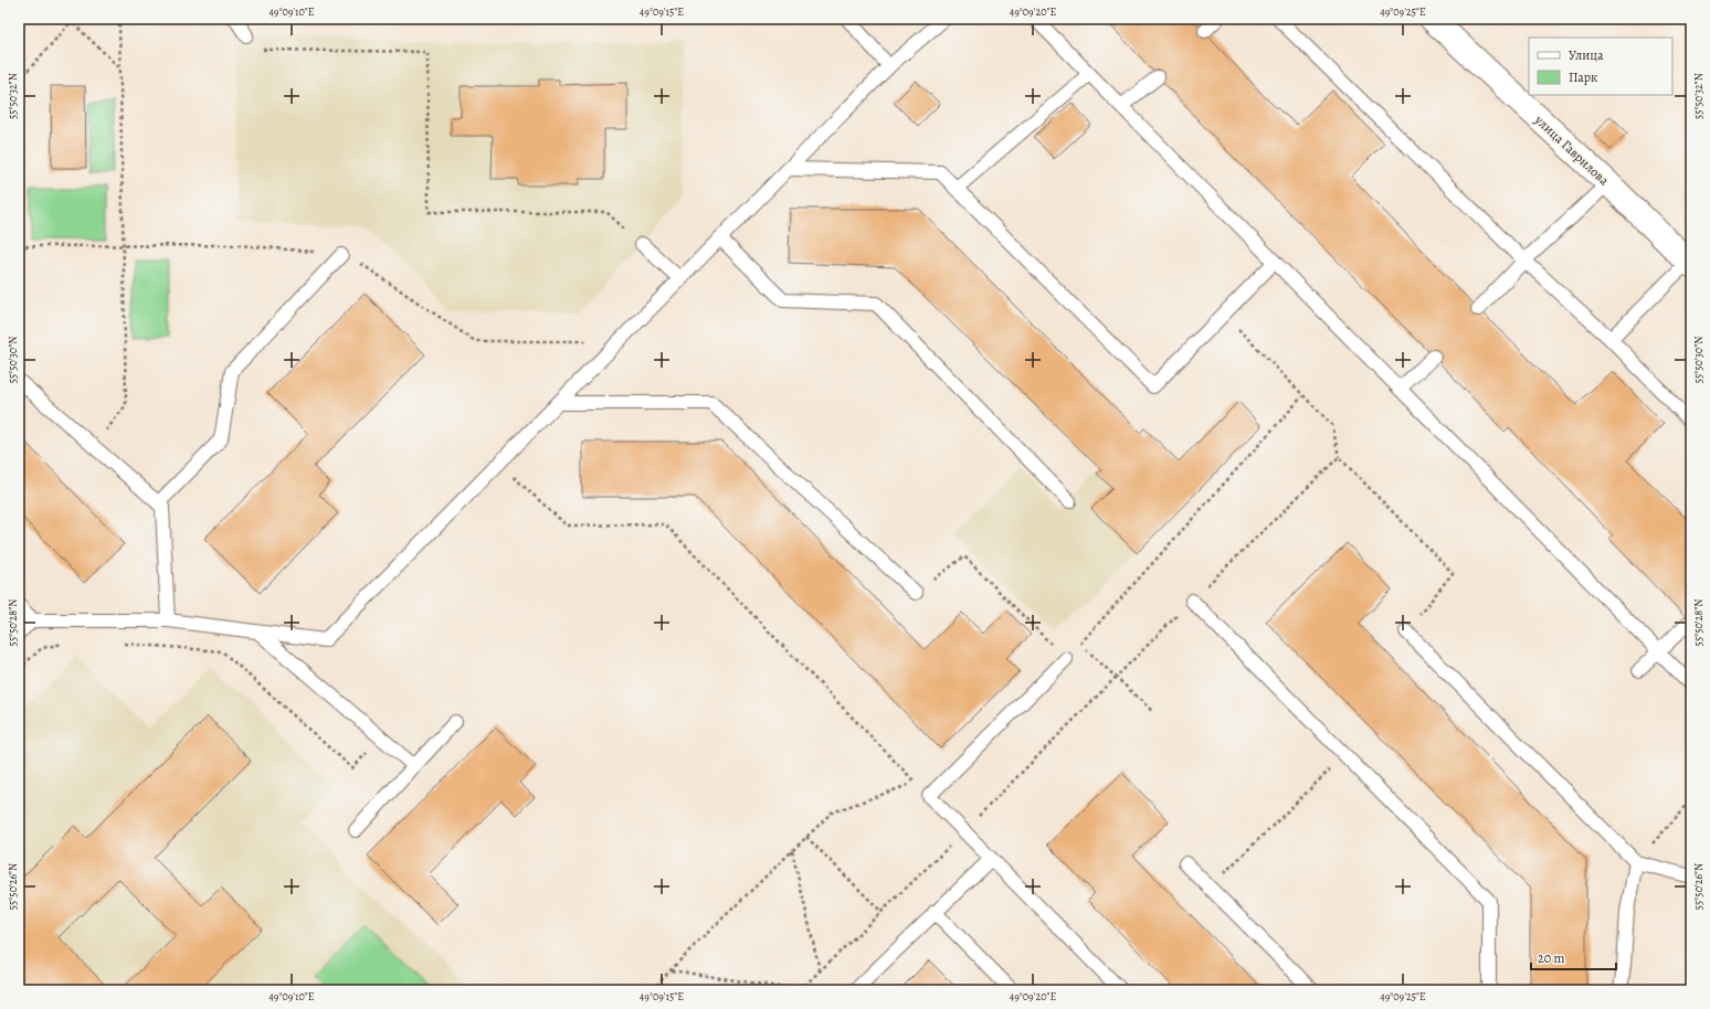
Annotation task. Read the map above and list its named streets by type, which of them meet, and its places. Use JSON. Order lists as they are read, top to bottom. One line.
{"streets":{"street":["улица Гаврилова"]},"legend":["Улица","Парк"],"scale_bar":"20 m","coordinates":["49°09'10\"E","49°09'15\"E","49°09'20\"E","49°09'25\"E","55°50'32\"N","55°50'30\"N","55°50'28\"N","55°50'26\"N"]}
